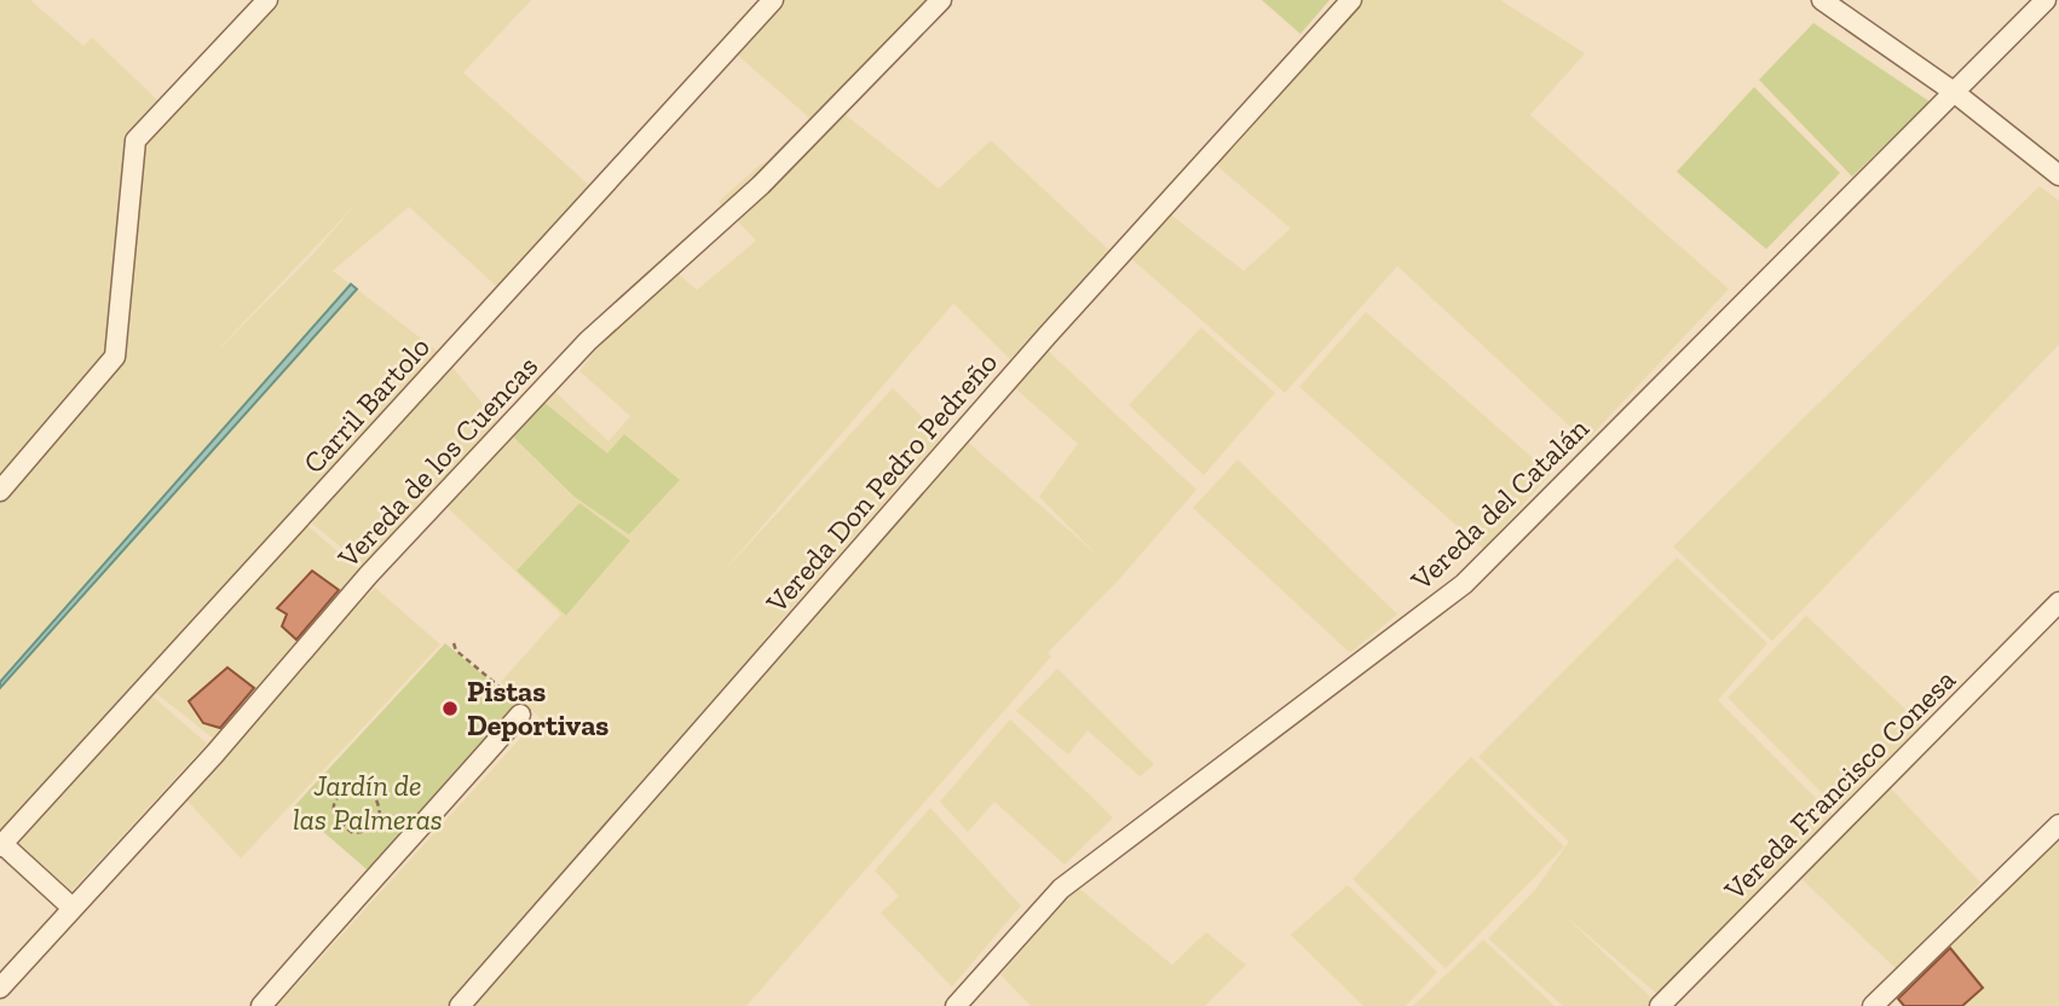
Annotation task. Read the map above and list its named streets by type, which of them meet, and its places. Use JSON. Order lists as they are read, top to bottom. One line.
{"streets":{"street":["Carril Bartolo","Vereda de los Cuencas","Vereda Don Pedro Pedreño","Vereda del Catalán","Vereda Francisco Conesa"]},"parks":["Jardín de las Palmeras"],"places":["Pistas Deportivas"]}
